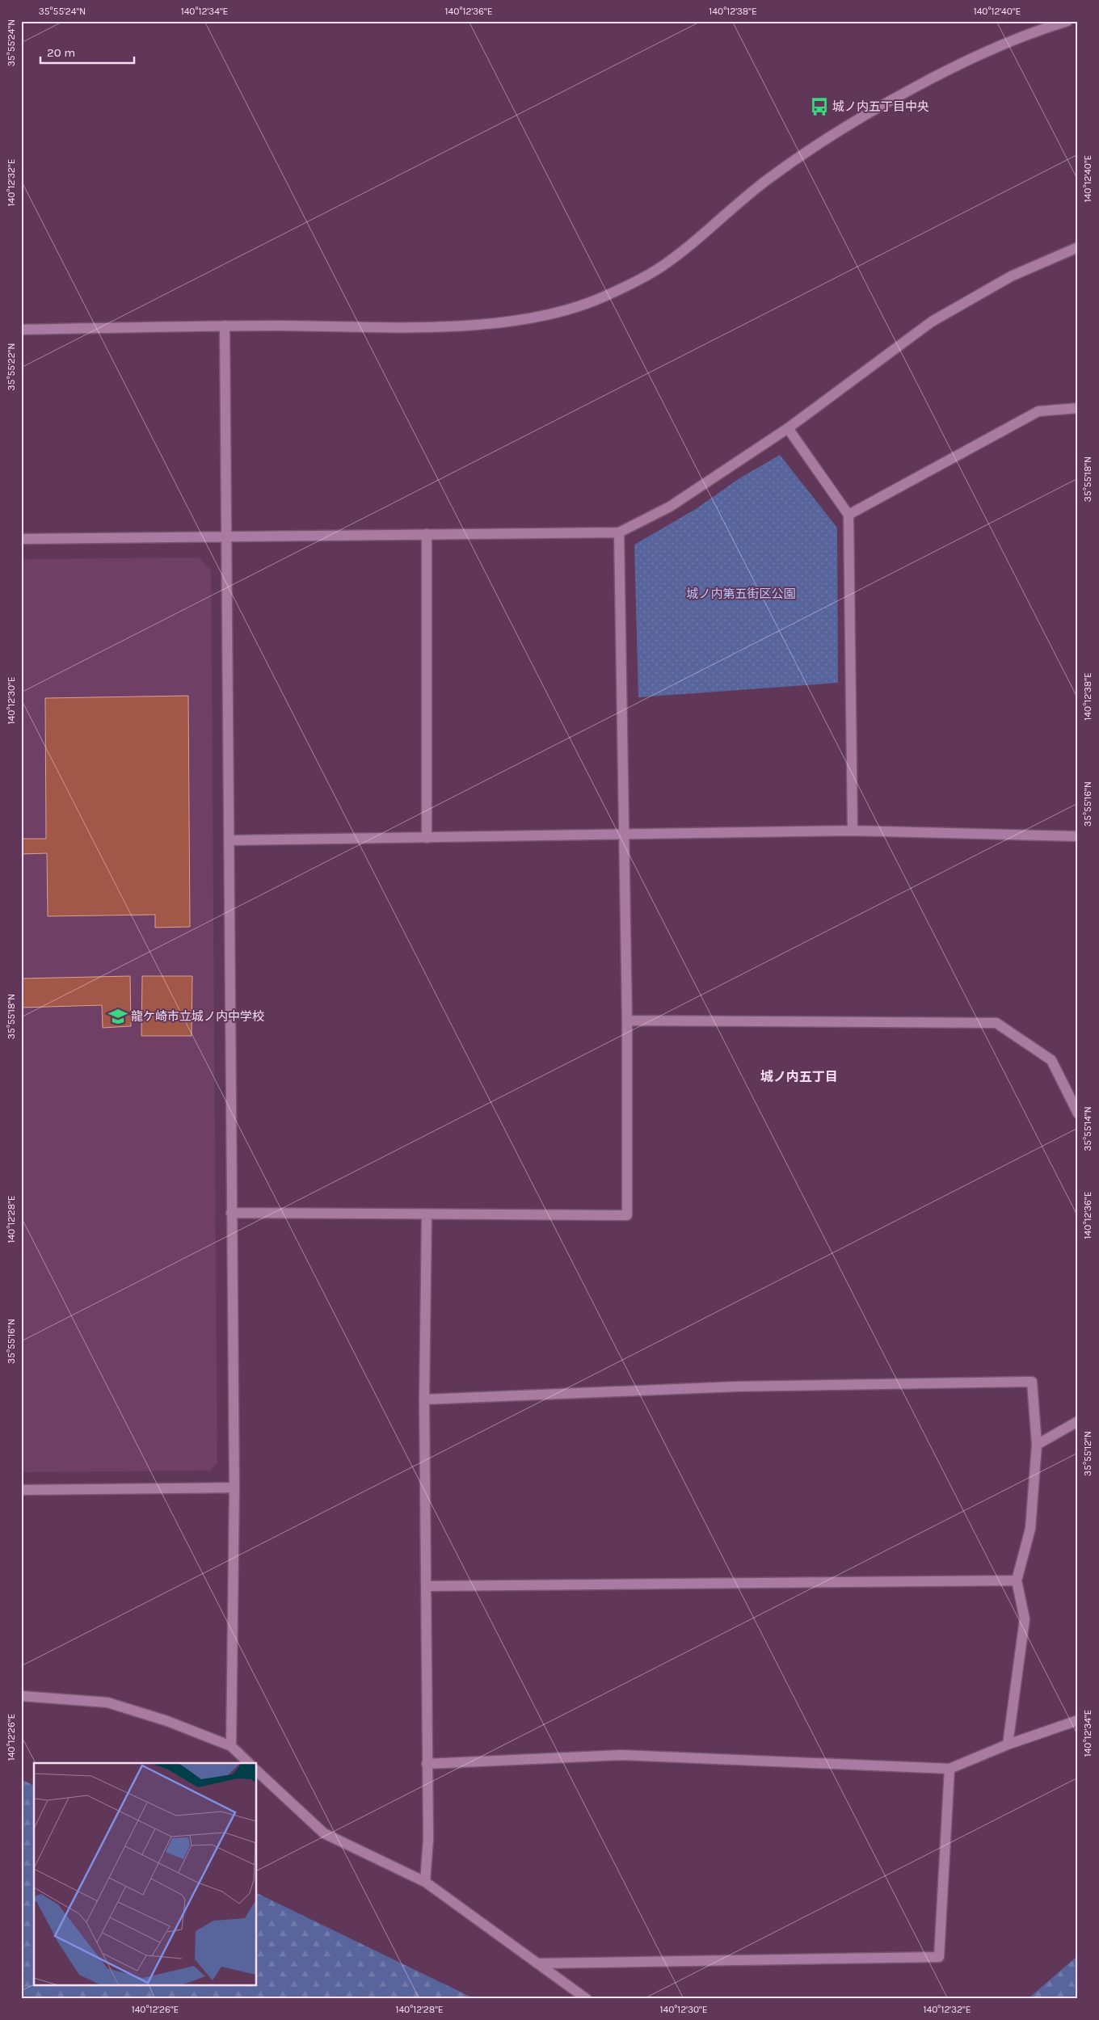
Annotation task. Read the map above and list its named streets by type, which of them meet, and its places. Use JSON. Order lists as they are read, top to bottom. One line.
{"districts":["城ノ内五丁目"],"parks":["城ノ内第五街区公園"],"places":{"bus stop":["城ノ内五丁目中央"],"school or university":["龍ケ崎市立城ノ内中学校"]},"scale_bar":"20 m","coordinates":["35°55'24\"N","140°12'34\"E","140°12'36\"E","140°12'38\"E","140°12'40\"E","140°12'32\"E","35°55'22\"N","35°55'18\"N","140°12'30\"E","35°55'16\"N","35°55'14\"N","140°12'28\"E","35°55'12\"N","140°12'26\"E"]}
